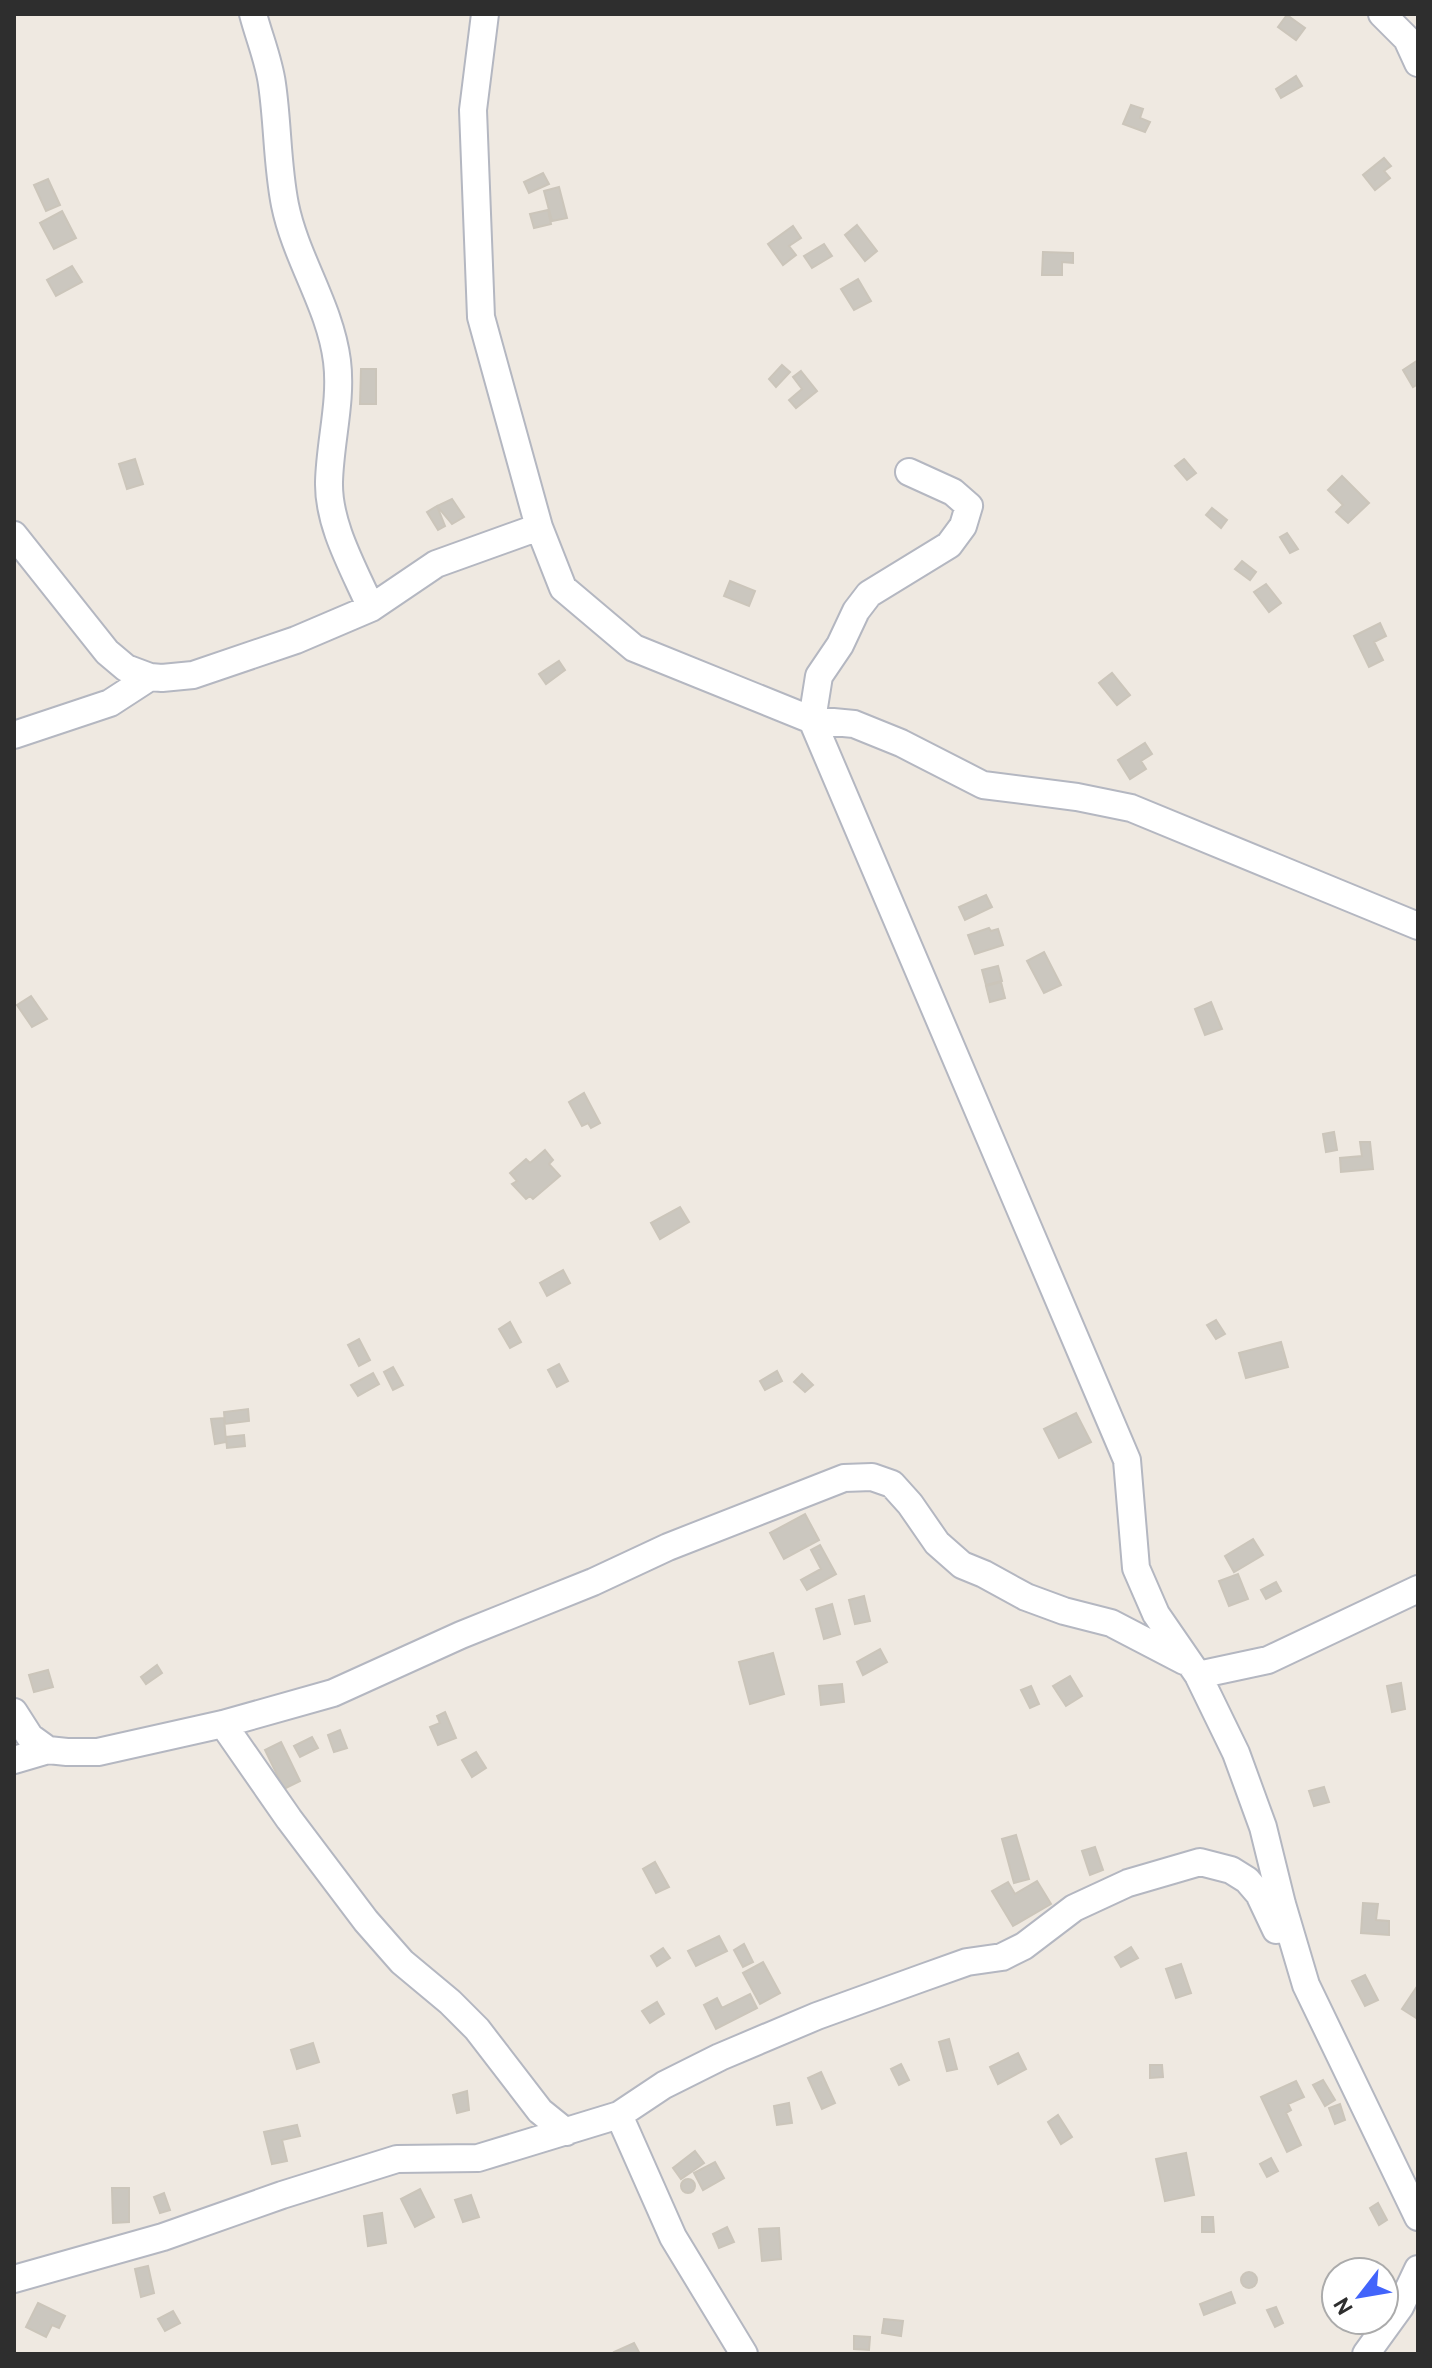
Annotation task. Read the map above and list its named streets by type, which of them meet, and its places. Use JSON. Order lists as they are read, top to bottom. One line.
{"north":"bottom left"}
